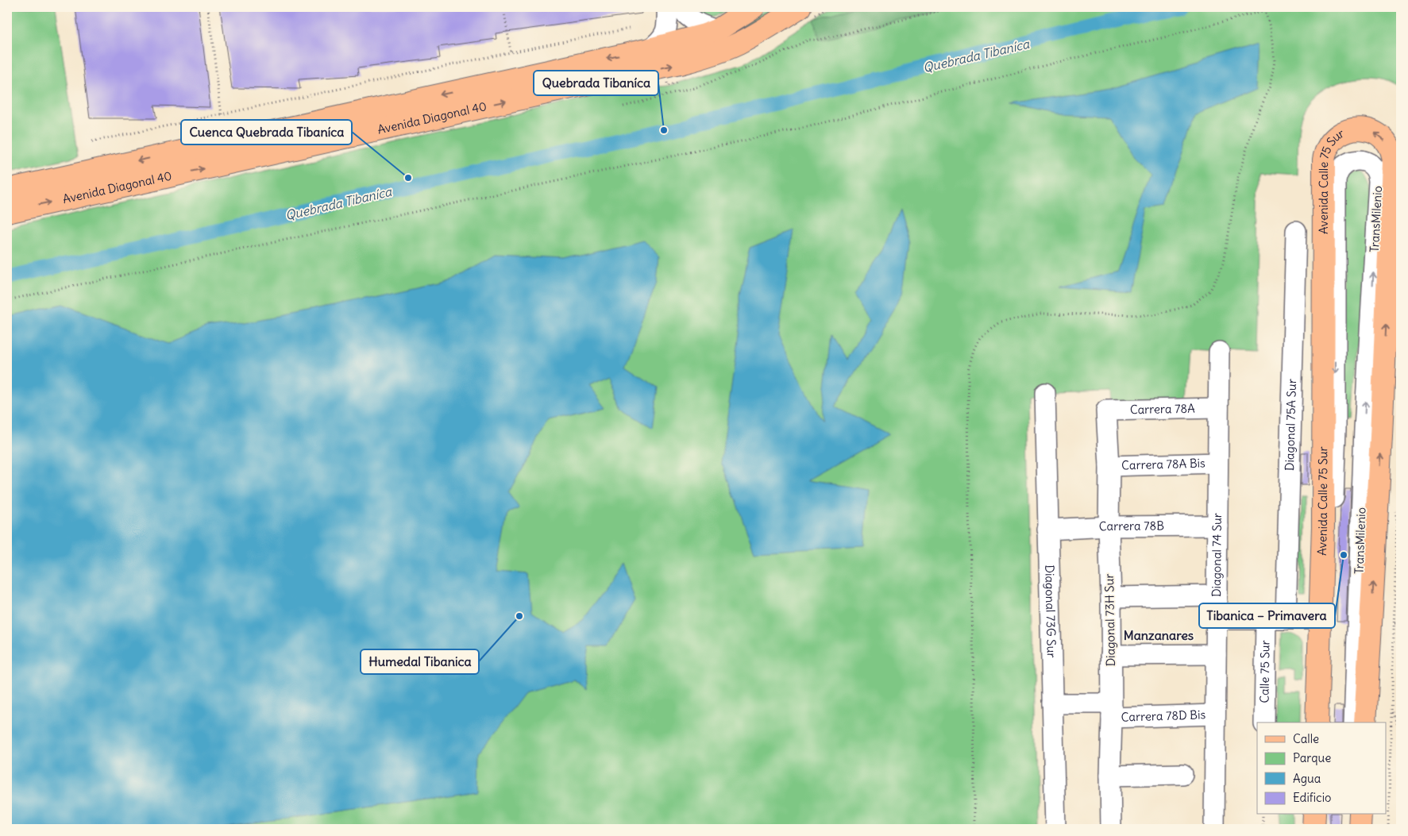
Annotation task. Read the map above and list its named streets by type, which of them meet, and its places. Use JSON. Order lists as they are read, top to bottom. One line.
{"streets":{"main road":["Avenida Diagonal 40","Avenida Calle 75 Sur"],"street":["TransMilenio","Carrera 78A","Diagonal 75A Sur","Carrera 78A Bis","Carrera 78B","Diagonal 74 Sur","Diagonal 73G Sur","Diagonal 73H Sur","Calle 75 Sur","Carrera 78D Bis"]},"crossings":[["Carrera 78A","Diagonal 74 Sur"],["Carrera 78A","Diagonal 73H Sur"],["Carrera 78A Bis","Diagonal 74 Sur"],["Carrera 78A Bis","Diagonal 73H Sur"],["Carrera 78B","Diagonal 74 Sur"],["Carrera 78B","Diagonal 73G Sur"],["Carrera 78B","Diagonal 73H Sur"],["Diagonal 74 Sur","Carrera 78D Bis"],["Diagonal 73G Sur","Carrera 78D Bis"],["Diagonal 73H Sur","Carrera 78D Bis"]],"districts":["Manzanares"],"water":["Quebrada Tibaníca"],"places":["Quebrada Tibaníca","Cuenca Quebrada Tibaníca","Tibanica – Primavera","Humedal Tibanica"],"legend":["Calle","Parque","Agua","Edificio"]}
